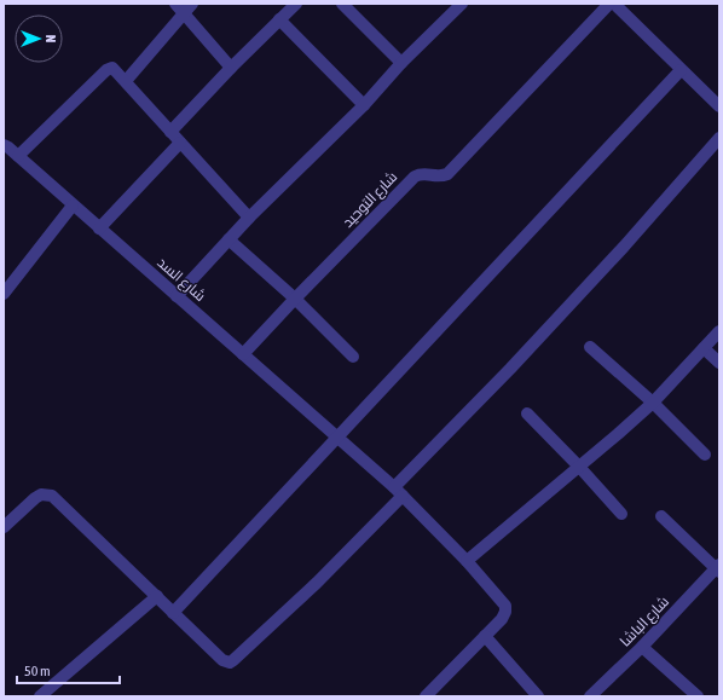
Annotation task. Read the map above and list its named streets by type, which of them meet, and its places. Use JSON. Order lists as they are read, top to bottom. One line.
{"streets":{"street":["شارع التوحيد","شارع السد","شارع الباشا"]},"crossings":[["شارع التوحيد","شارع السد"]],"scale_bar":"50 m","north":"right"}
